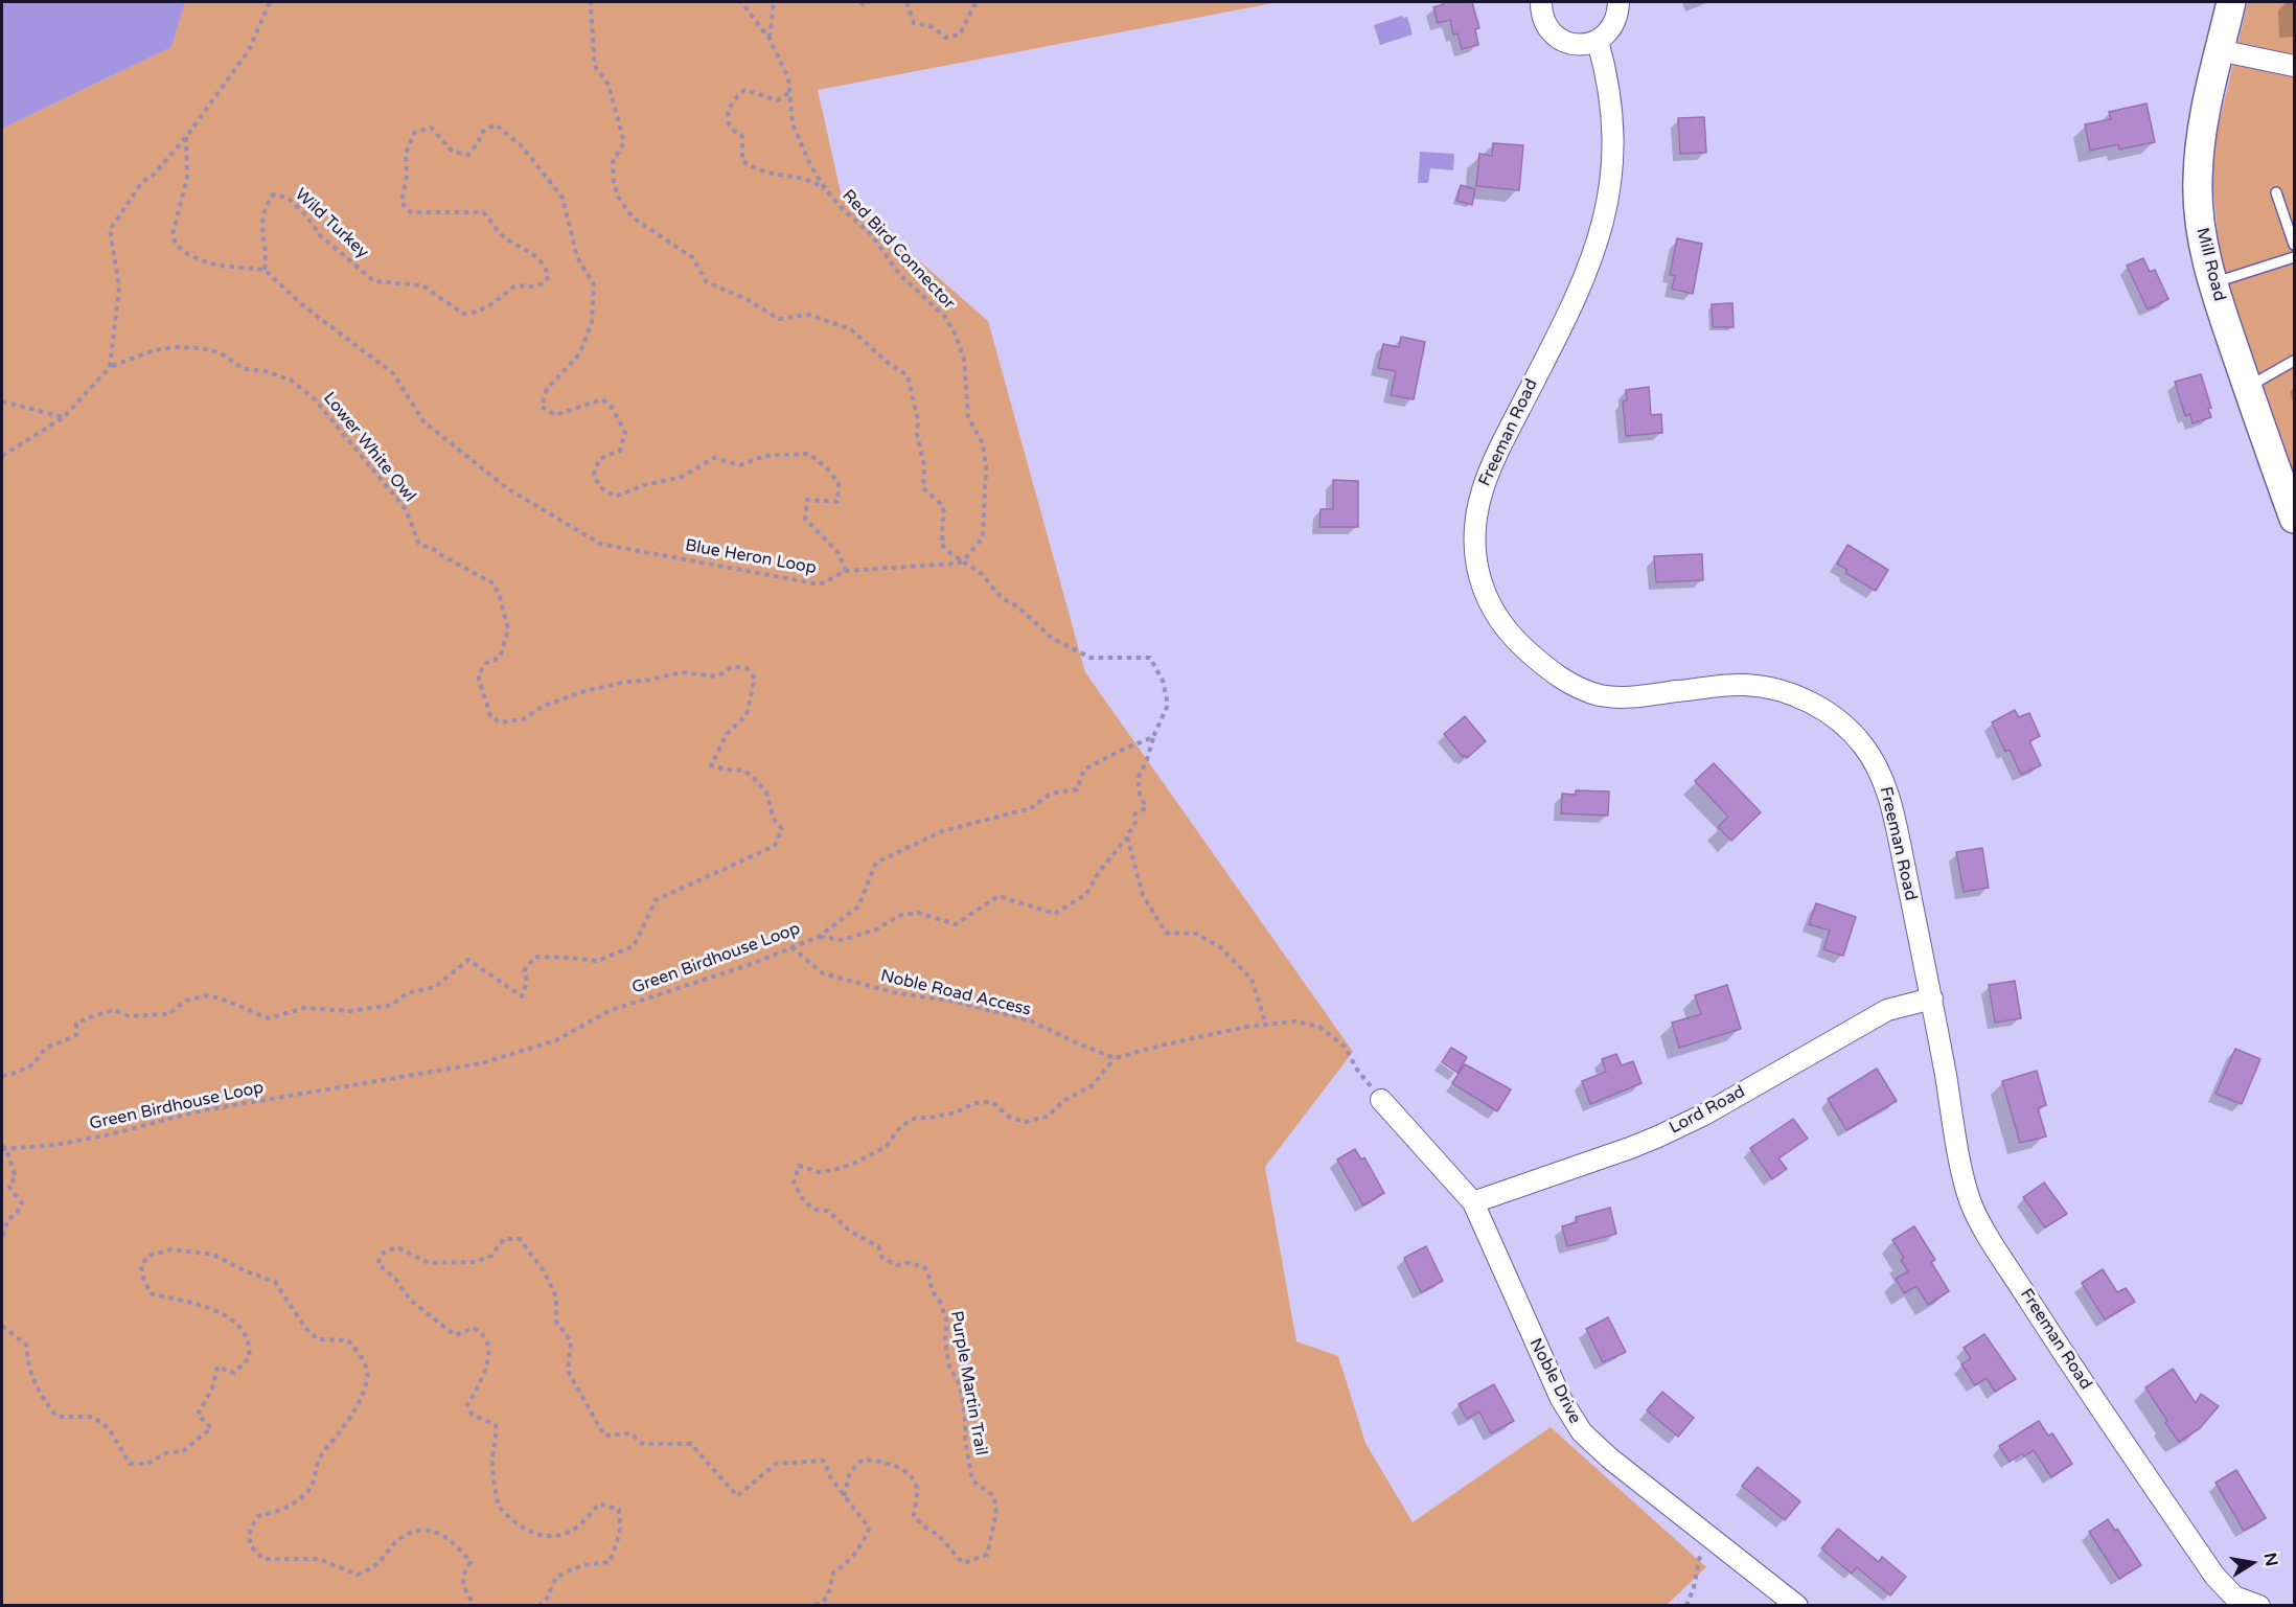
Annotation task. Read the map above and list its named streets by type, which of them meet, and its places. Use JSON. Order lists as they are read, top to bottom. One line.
{"streets":{"main road":["Mill Road"],"street":["Freeman Road","Lord Road","Noble Drive"],"path":["Wild Turkey","Red Bird Connector","Lower White Owl","Blue Heron Loop","Green Birdhouse Loop","Noble Road Access","Purple Martin Trail"]},"crossings":[["Wild Turkey","Blue Heron Loop"],["Red Bird Connector","Blue Heron Loop"],["Freeman Road","Lord Road"],["Green Birdhouse Loop","Noble Road Access"],["Noble Road Access","Purple Martin Trail"],["Lord Road","Noble Drive"]],"north":"right"}
